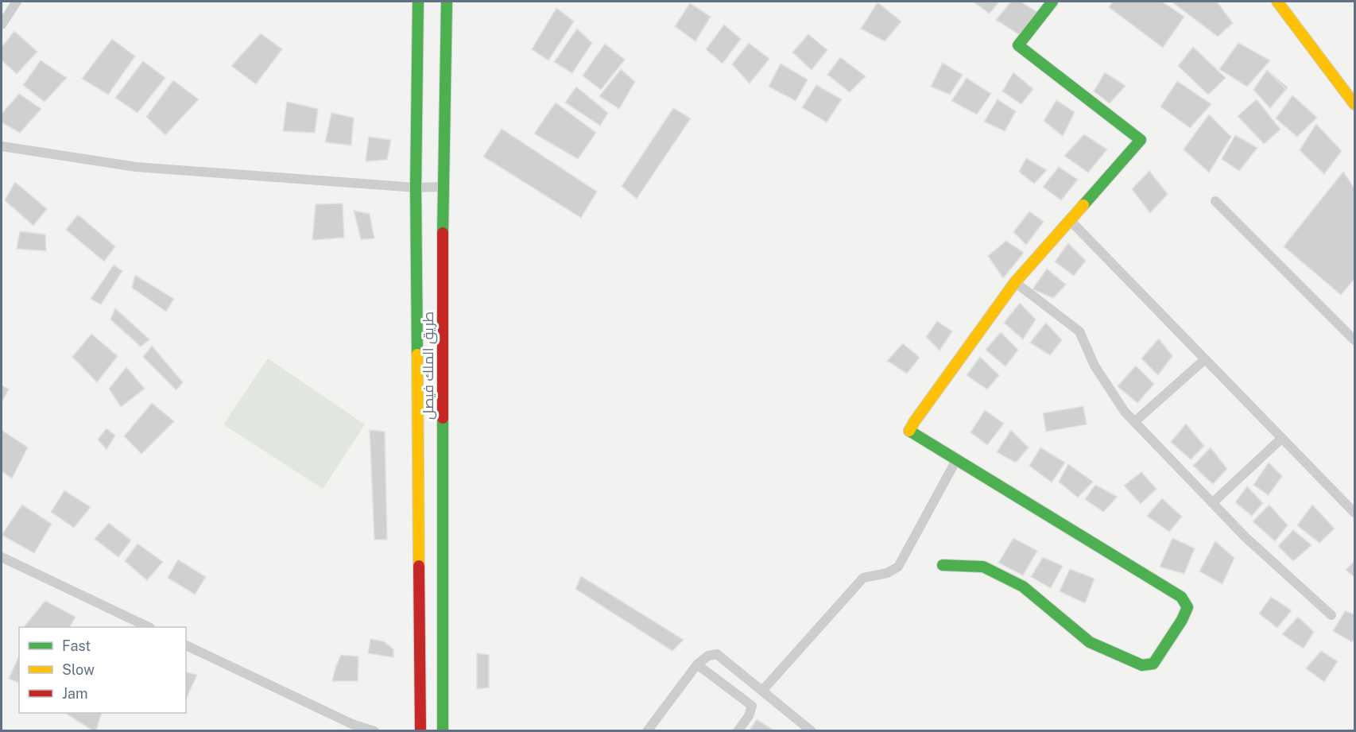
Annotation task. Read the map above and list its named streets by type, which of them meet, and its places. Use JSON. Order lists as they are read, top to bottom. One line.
{"streets":{"main road":["طريق الملك فيصل"]},"legend":["Fast","Slow","Jam"]}
